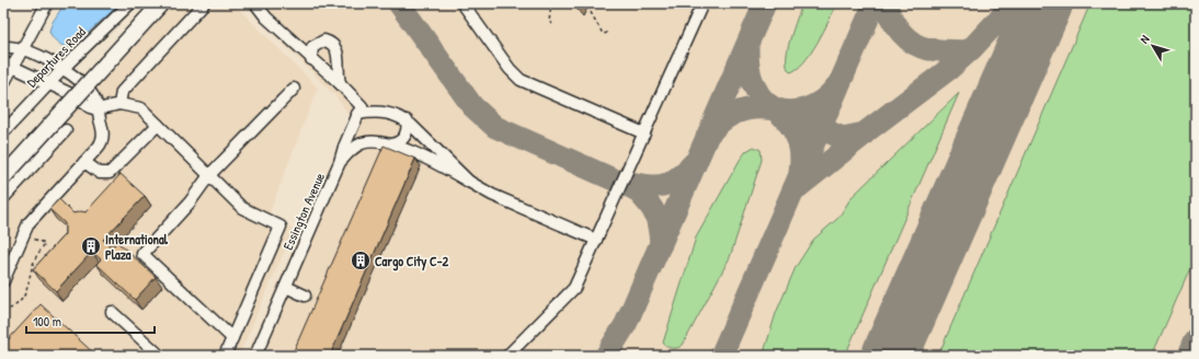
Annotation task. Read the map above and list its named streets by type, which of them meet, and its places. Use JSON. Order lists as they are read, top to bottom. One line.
{"streets":{"street":["Departures Road","Essington Avenue"]},"places":{"building":["International Plaza","Cargo City C-2"]},"scale_bar":"100 m","north":"top left"}
